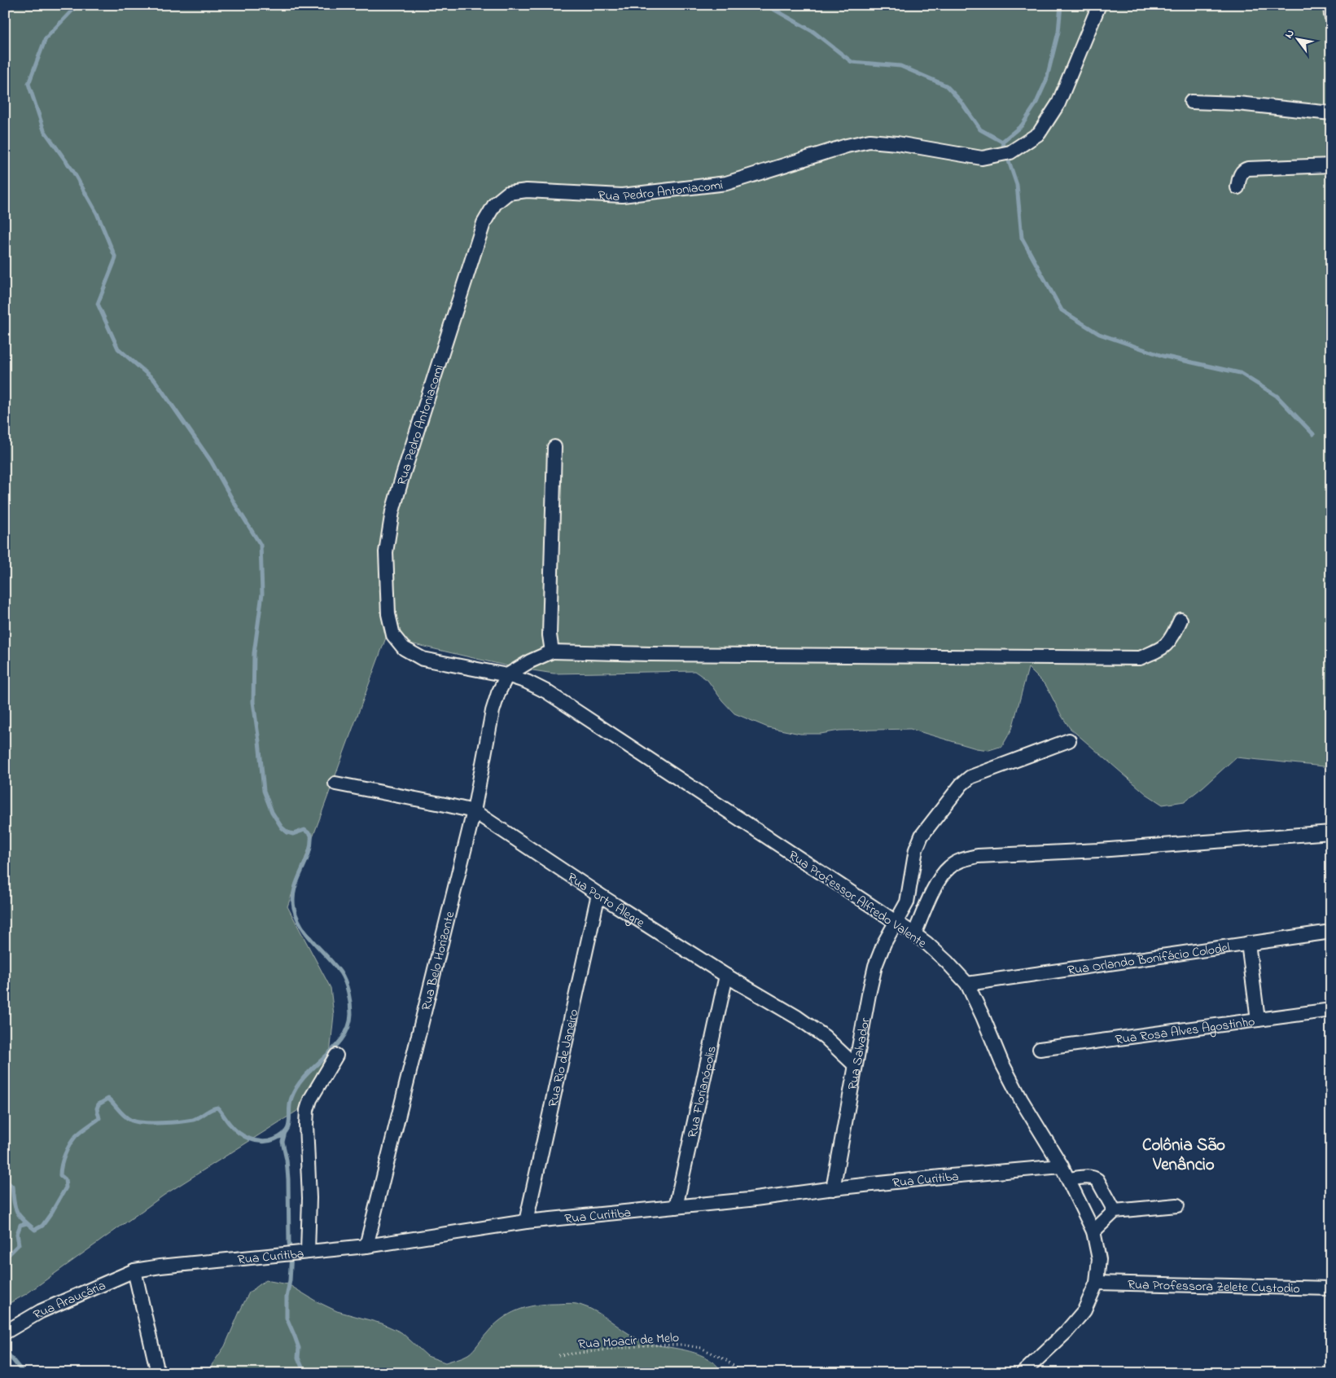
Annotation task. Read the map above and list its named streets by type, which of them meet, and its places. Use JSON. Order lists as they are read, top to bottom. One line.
{"streets":{"street":["Rua Pedro Antoniacomi","Rua Professor Alfredo Valente","Rua Porto Alegre","Rua Orlando Bonifácio Colodel","Rua Belo Horizonte","Rua Rosa Alves Agostinho","Rua Salvador","Rua Rio de Janeiro","Rua Florianópolis","Rua Curitiba","Rua Professora Zelete Custodio","Rua Araucária"],"path":["Rua Moacir de Melo"]},"crossings":[["Rua Pedro Antoniacomi","Rua Professor Alfredo Valente"],["Rua Pedro Antoniacomi","Rua Belo Horizonte"],["Rua Professor Alfredo Valente","Rua Orlando Bonifácio Colodel"],["Rua Professor Alfredo Valente","Rua Belo Horizonte"],["Rua Professor Alfredo Valente","Rua Salvador"],["Rua Professor Alfredo Valente","Rua Curitiba"],["Rua Professor Alfredo Valente","Rua Professora Zelete Custodio"],["Rua Porto Alegre","Rua Belo Horizonte"],["Rua Porto Alegre","Rua Salvador"],["Rua Porto Alegre","Rua Rio de Janeiro"],["Rua Porto Alegre","Rua Florianópolis"],["Rua Belo Horizonte","Rua Curitiba"],["Rua Salvador","Rua Curitiba"],["Rua Rio de Janeiro","Rua Curitiba"],["Rua Florianópolis","Rua Curitiba"],["Rua Curitiba","Rua Araucária"]],"districts":["Colônia São Venâncio"],"north":"top left"}
